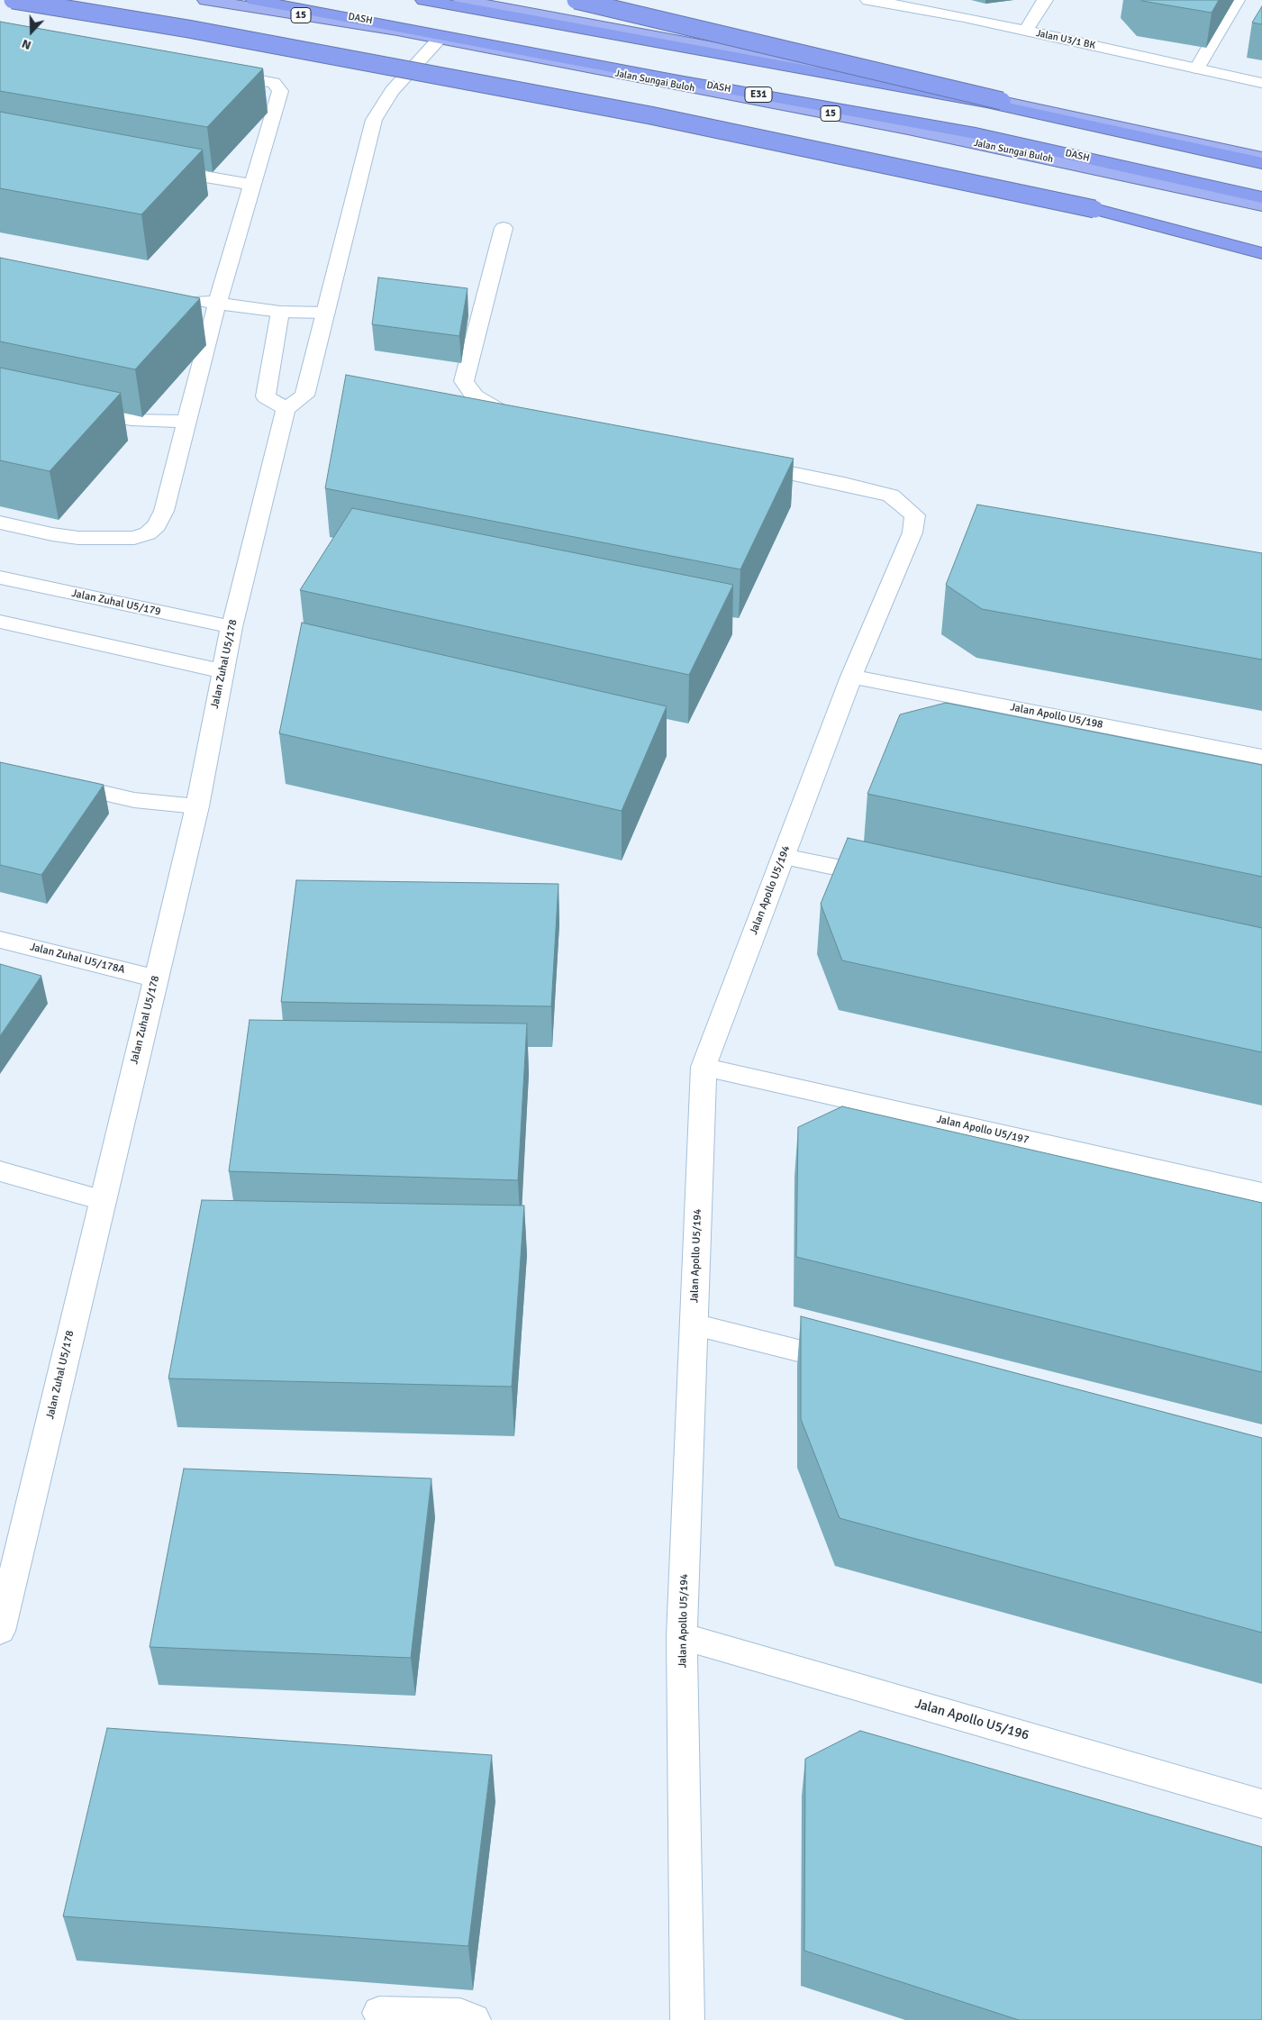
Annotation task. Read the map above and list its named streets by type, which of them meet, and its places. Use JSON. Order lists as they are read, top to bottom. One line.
{"streets":{"highway":["15","DASH","Jalan Sungai Buloh","E31"],"street":["Jalan U3/1 BK","Jalan Zuhal U5/179","Jalan Zuhal U5/178","Jalan Apollo U5/198","Jalan Apollo U5/194","Jalan Zuhal U5/178A","Jalan Apollo U5/197","Jalan Apollo U5/196"]},"crossings":[["Jalan Zuhal U5/179","Jalan Zuhal U5/178"],["Jalan Zuhal U5/178","Jalan Zuhal U5/178A"],["Jalan Apollo U5/198","Jalan Apollo U5/194"],["Jalan Apollo U5/194","Jalan Apollo U5/197"],["Jalan Apollo U5/194","Jalan Apollo U5/196"]],"north":"bottom"}
